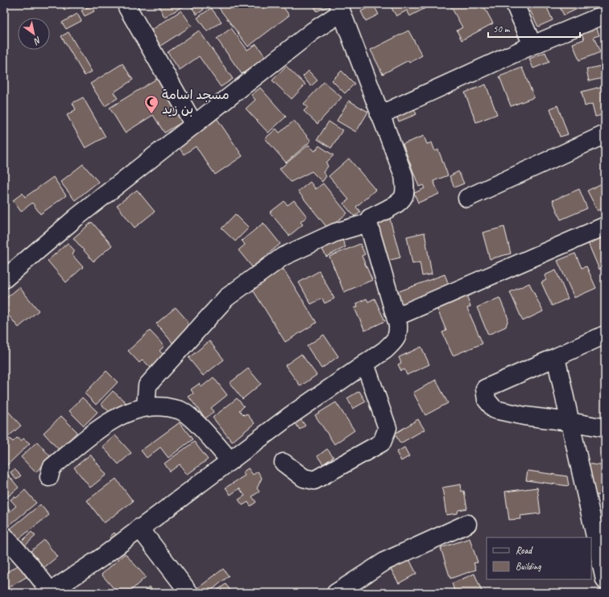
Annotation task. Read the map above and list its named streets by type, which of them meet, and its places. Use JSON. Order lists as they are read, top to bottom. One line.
{"places":{"mosque":["مسجد اسامة بن زيد"]},"legend":["Road","Building"],"scale_bar":"50 m","north":"bottom right"}
